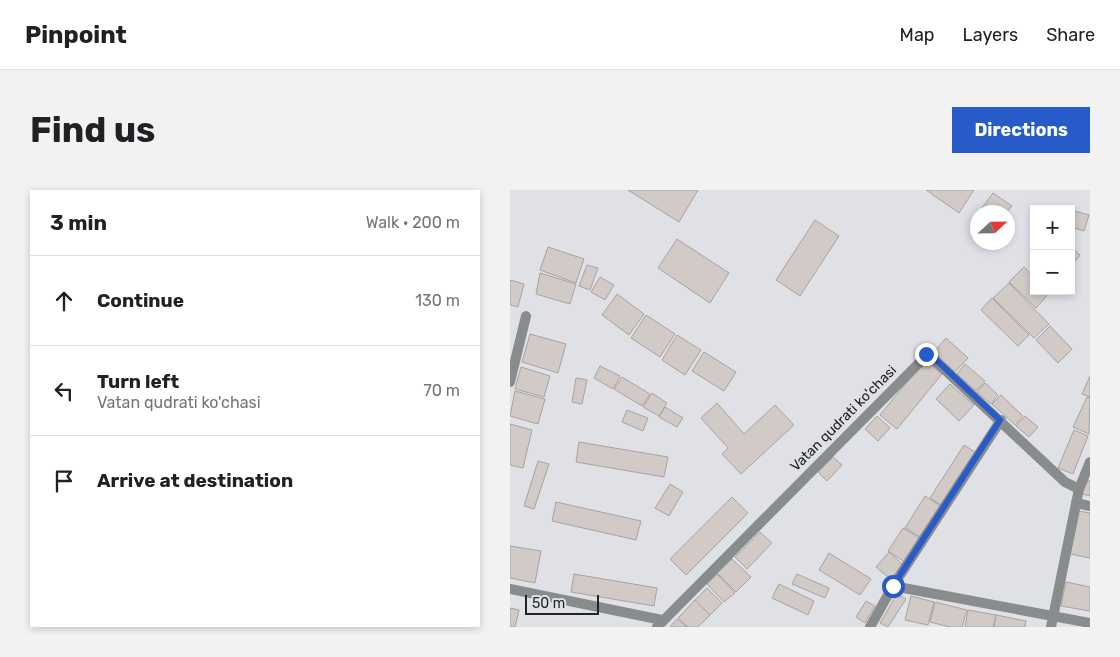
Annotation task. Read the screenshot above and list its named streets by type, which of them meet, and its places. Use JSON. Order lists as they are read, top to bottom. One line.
{"streets":{"street":["Vatan qudrati ko'chasi"]},"scale_bar":"50 m","north":"right","page":{"header":"Pinpoint","nav":["Map","Layers","Share"],"buttons":"Directions","title":"Find us","heading":["3 min","Walk · 200 m"],"map_buttons":["+","−"],"list":[["Continue","130 m"],["Turn left","Vatan qudrati ko'chasi","70 m"],"Arrive at destination"],"scale":"50 m"}}
